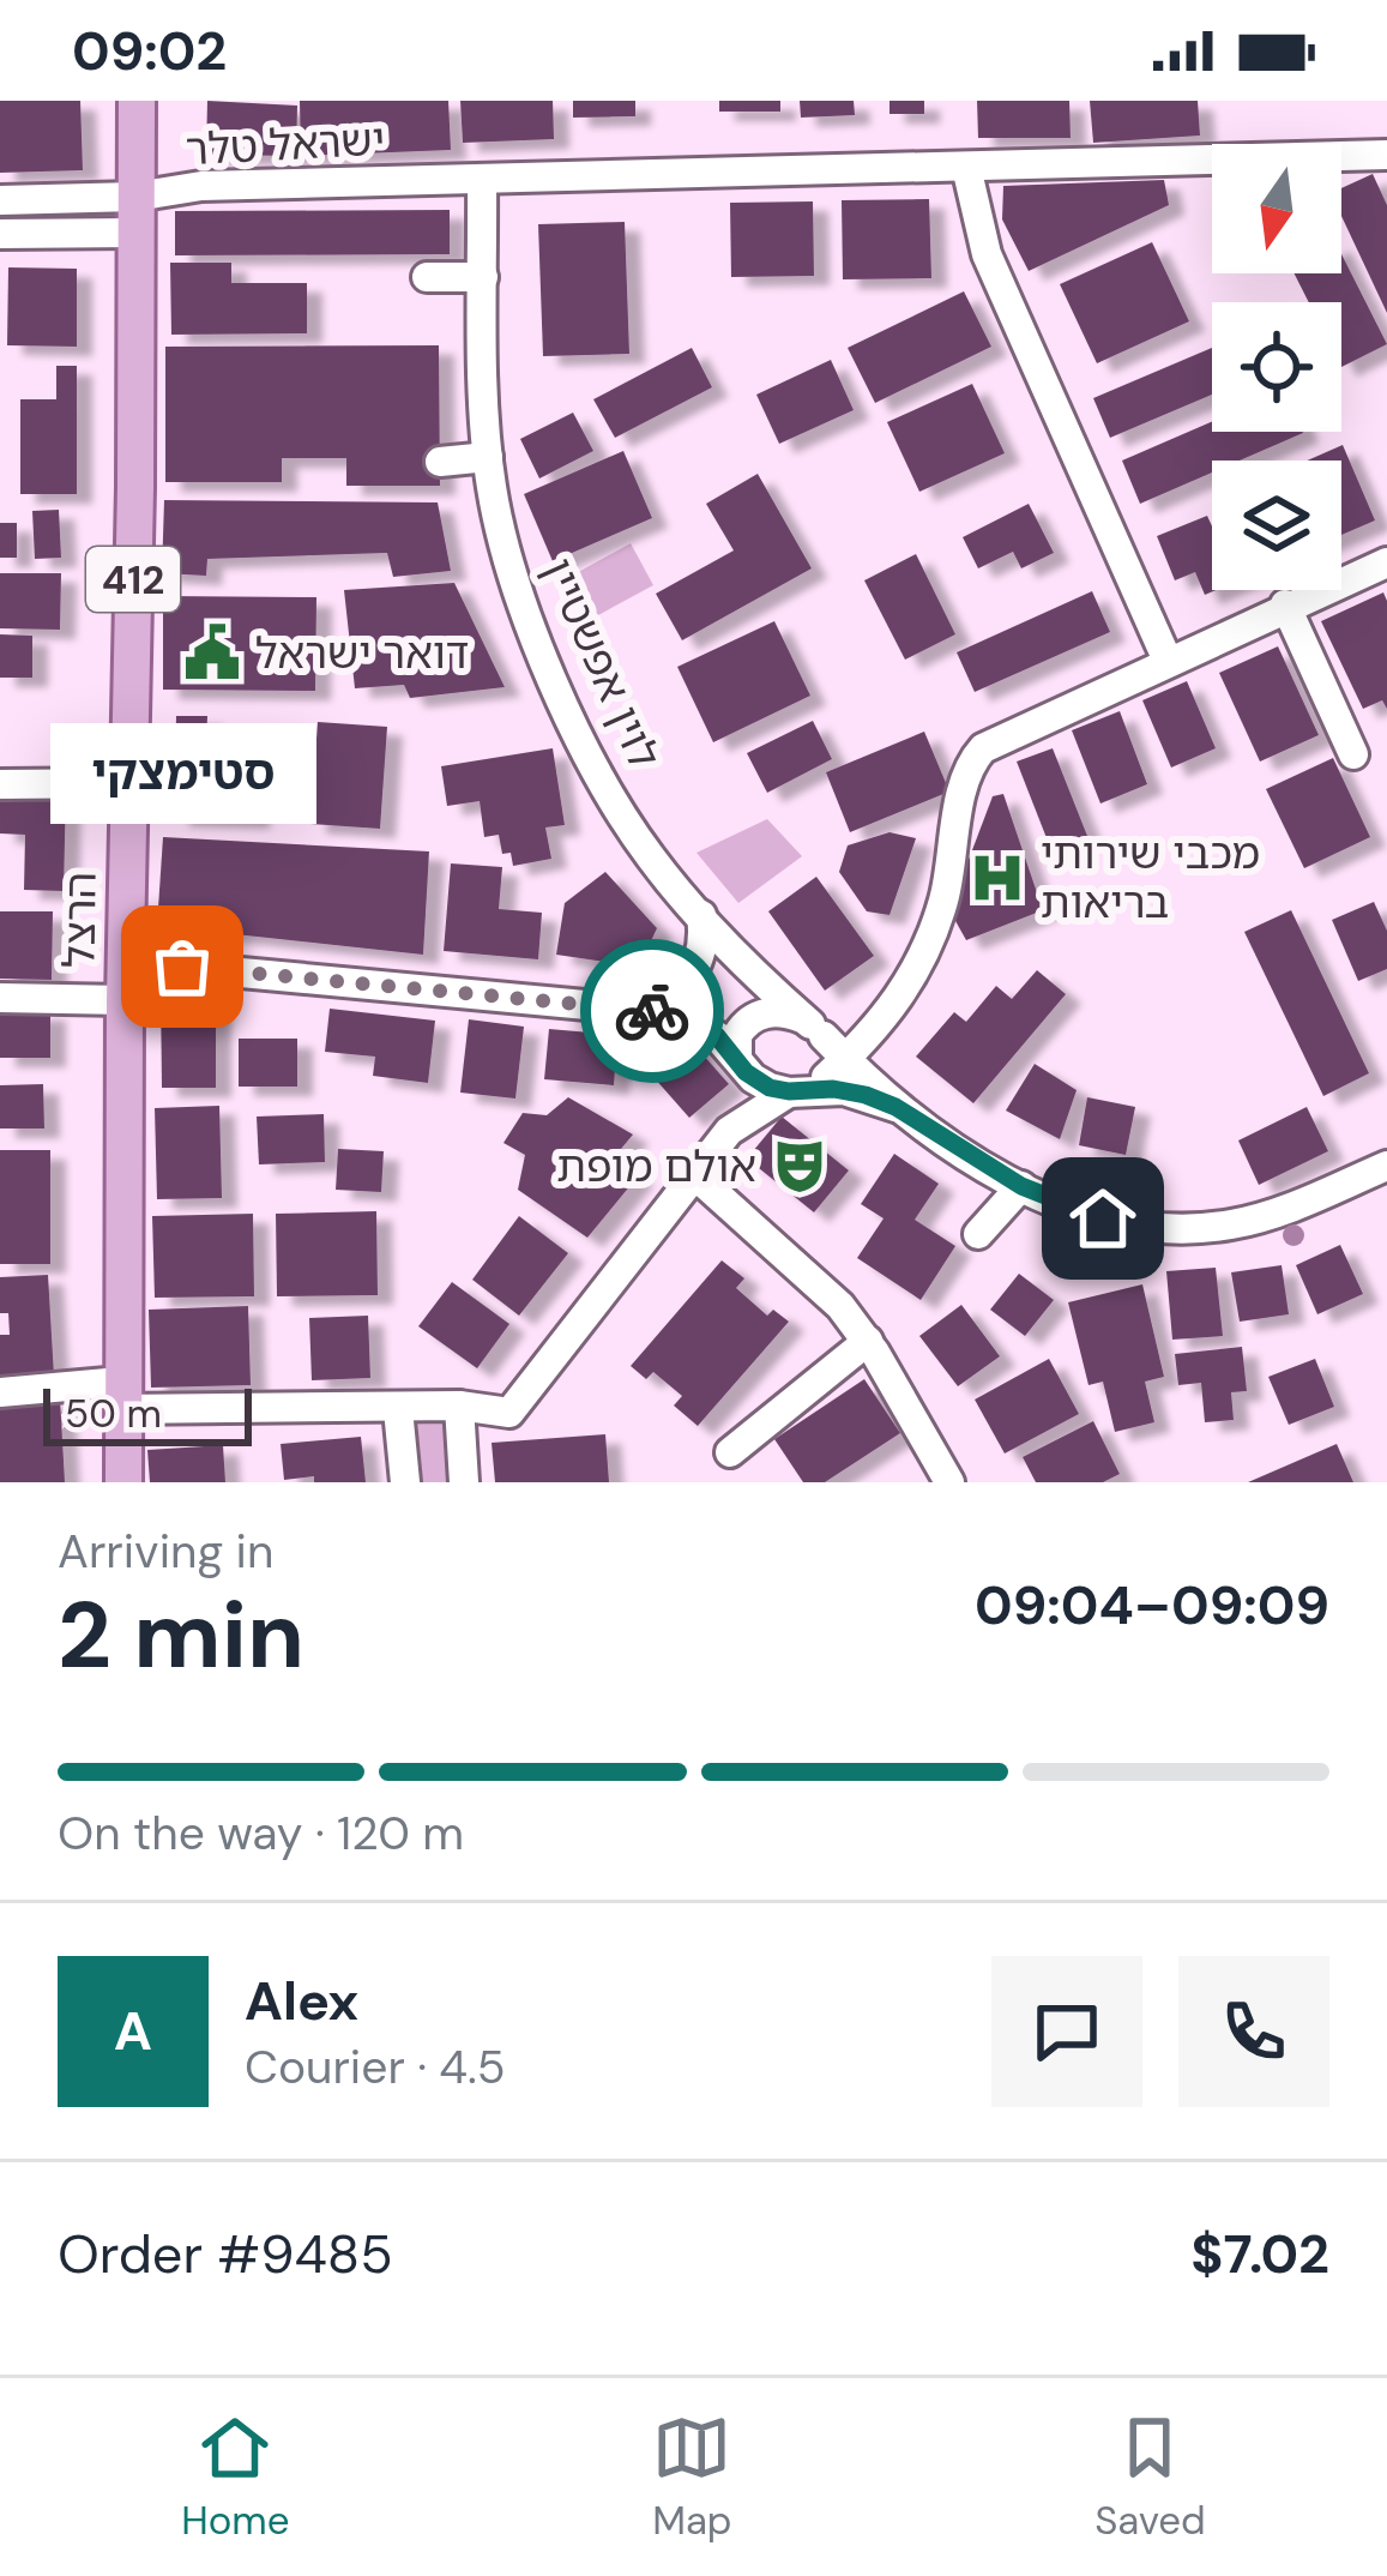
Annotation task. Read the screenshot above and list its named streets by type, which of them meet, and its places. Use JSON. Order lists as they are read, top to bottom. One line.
{"streets":{"main road":["412","הרצל"],"street":["ישראל טלר","לוין אפשטיין"]},"crossings":[["ישראל טלר","לוין אפשטיין"],["ישראל טלר","הרצל"]],"places":{"public building":["דואר ישראל"],"hospital":["מכבי שירותי בריאות"],"other":["סטימצקי"],"theatre":["אולם מופת"]},"scale_bar":"50 m","north":"bottom","page":{"status":"09:02","bubble":"סטימצקי","scale":"50 m","heading":["2 min","Arriving in","09:04–09:09"],"panel":["Alex","Courier · 4.5","Order #9485","$7.02"],"bar":"On the way · 120 m","round":"A","tabs":["Home","Map","Saved"]}}
